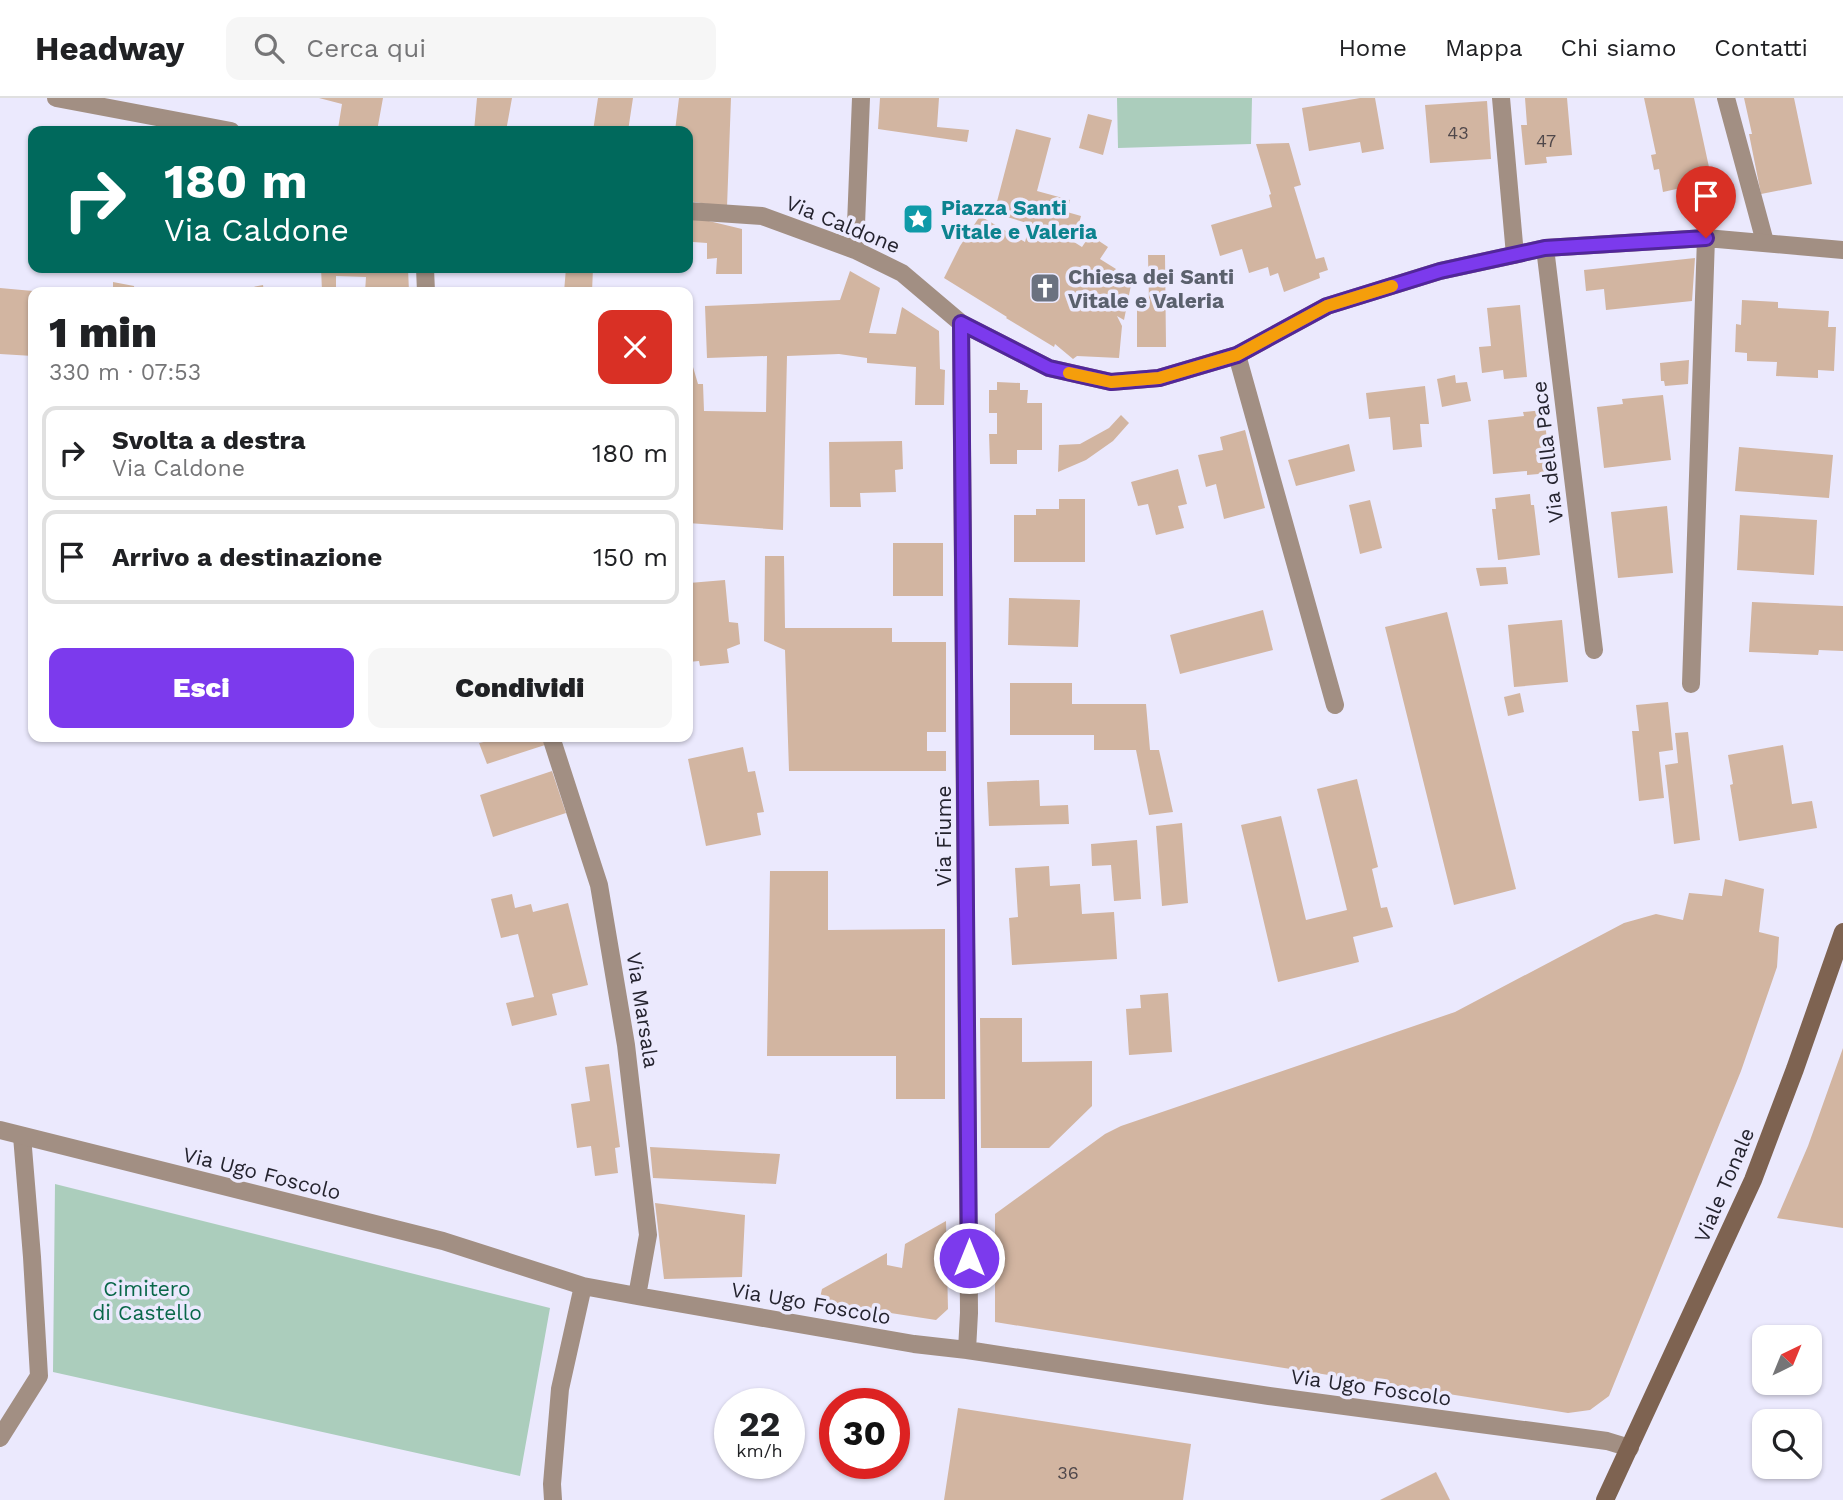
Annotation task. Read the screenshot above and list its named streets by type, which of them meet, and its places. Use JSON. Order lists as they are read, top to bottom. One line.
{"streets":{"main road":["Viale Tonale"],"street":["Via Caldone","Via della Pace","Via Fiume","Via Marsala","Via Ugo Foscolo"]},"crossings":[["Via Caldone","Via della Pace"],["Via Caldone","Via Fiume"],["Via Fiume","Via Ugo Foscolo"],["Via Marsala","Via Ugo Foscolo"],["Via Ugo Foscolo","Viale Tonale"]],"parks":["Cimitero di Castello"],"places":{"place":["Piazza Santi Vitale e Valeria"],"church":["Chiesa dei Santi Vitale e Valeria"]},"house_numbers":["43","47","36"],"north":"top right","page":{"header":"Headway","search":"Cerca qui","nav":["Home","Mappa","Chi siamo","Contatti"],"turn":["180 m","Via Caldone"],"heading":["1 min","330 m · 07:53"],"list":[{"name":"Svolta a destra","note":"Via Caldone","value":"180 m"},{"name":"Arrivo a destinazione","value":"150 m"}],"buttons":["Esci","Condividi"],"speed":"22 km/h","limit":"30"}}
